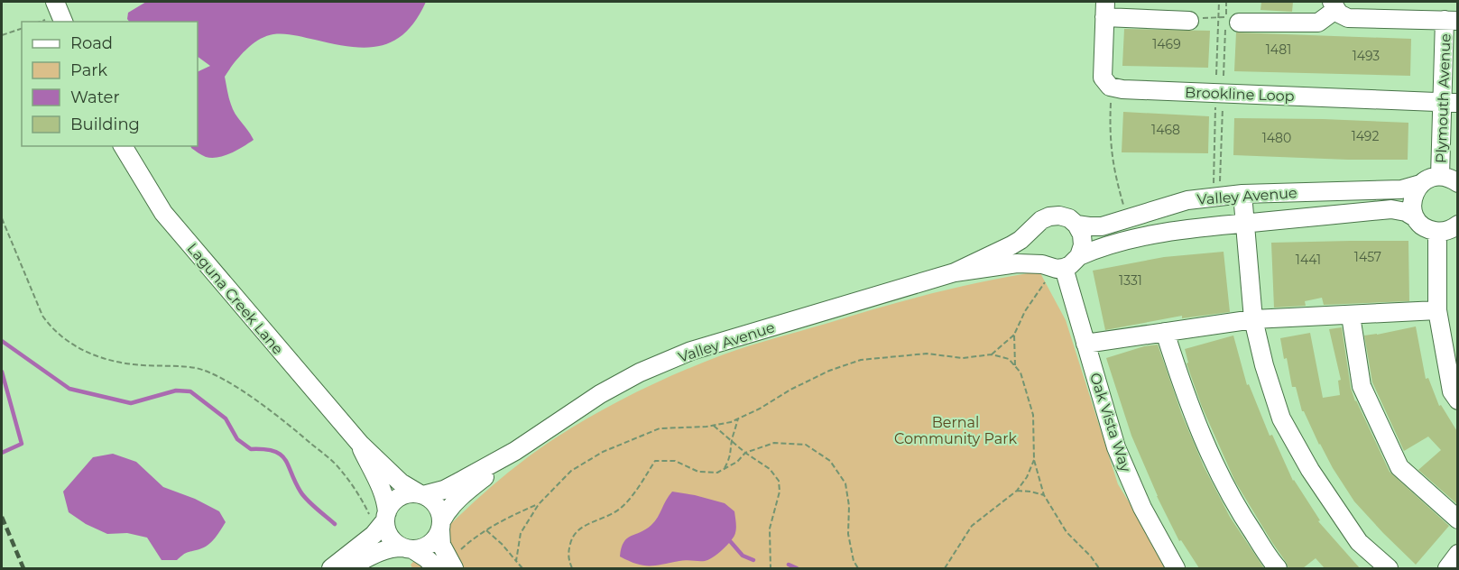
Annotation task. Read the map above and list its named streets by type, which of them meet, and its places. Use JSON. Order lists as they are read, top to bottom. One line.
{"streets":{"street":["Brookline Loop","Plymouth Avenue","Valley Avenue","Laguna Creek Lane","Oak Vista Way"]},"crossings":[["Brookline Loop","Plymouth Avenue"],["Plymouth Avenue","Valley Avenue"],["Valley Avenue","Laguna Creek Lane"],["Valley Avenue","Oak Vista Way"]],"parks":["Bernal Community Park"],"house_numbers":["1469","1481","1493","1468","1492","1480","1457","1441","1331"],"legend":["Road","Park","Water","Building"]}
